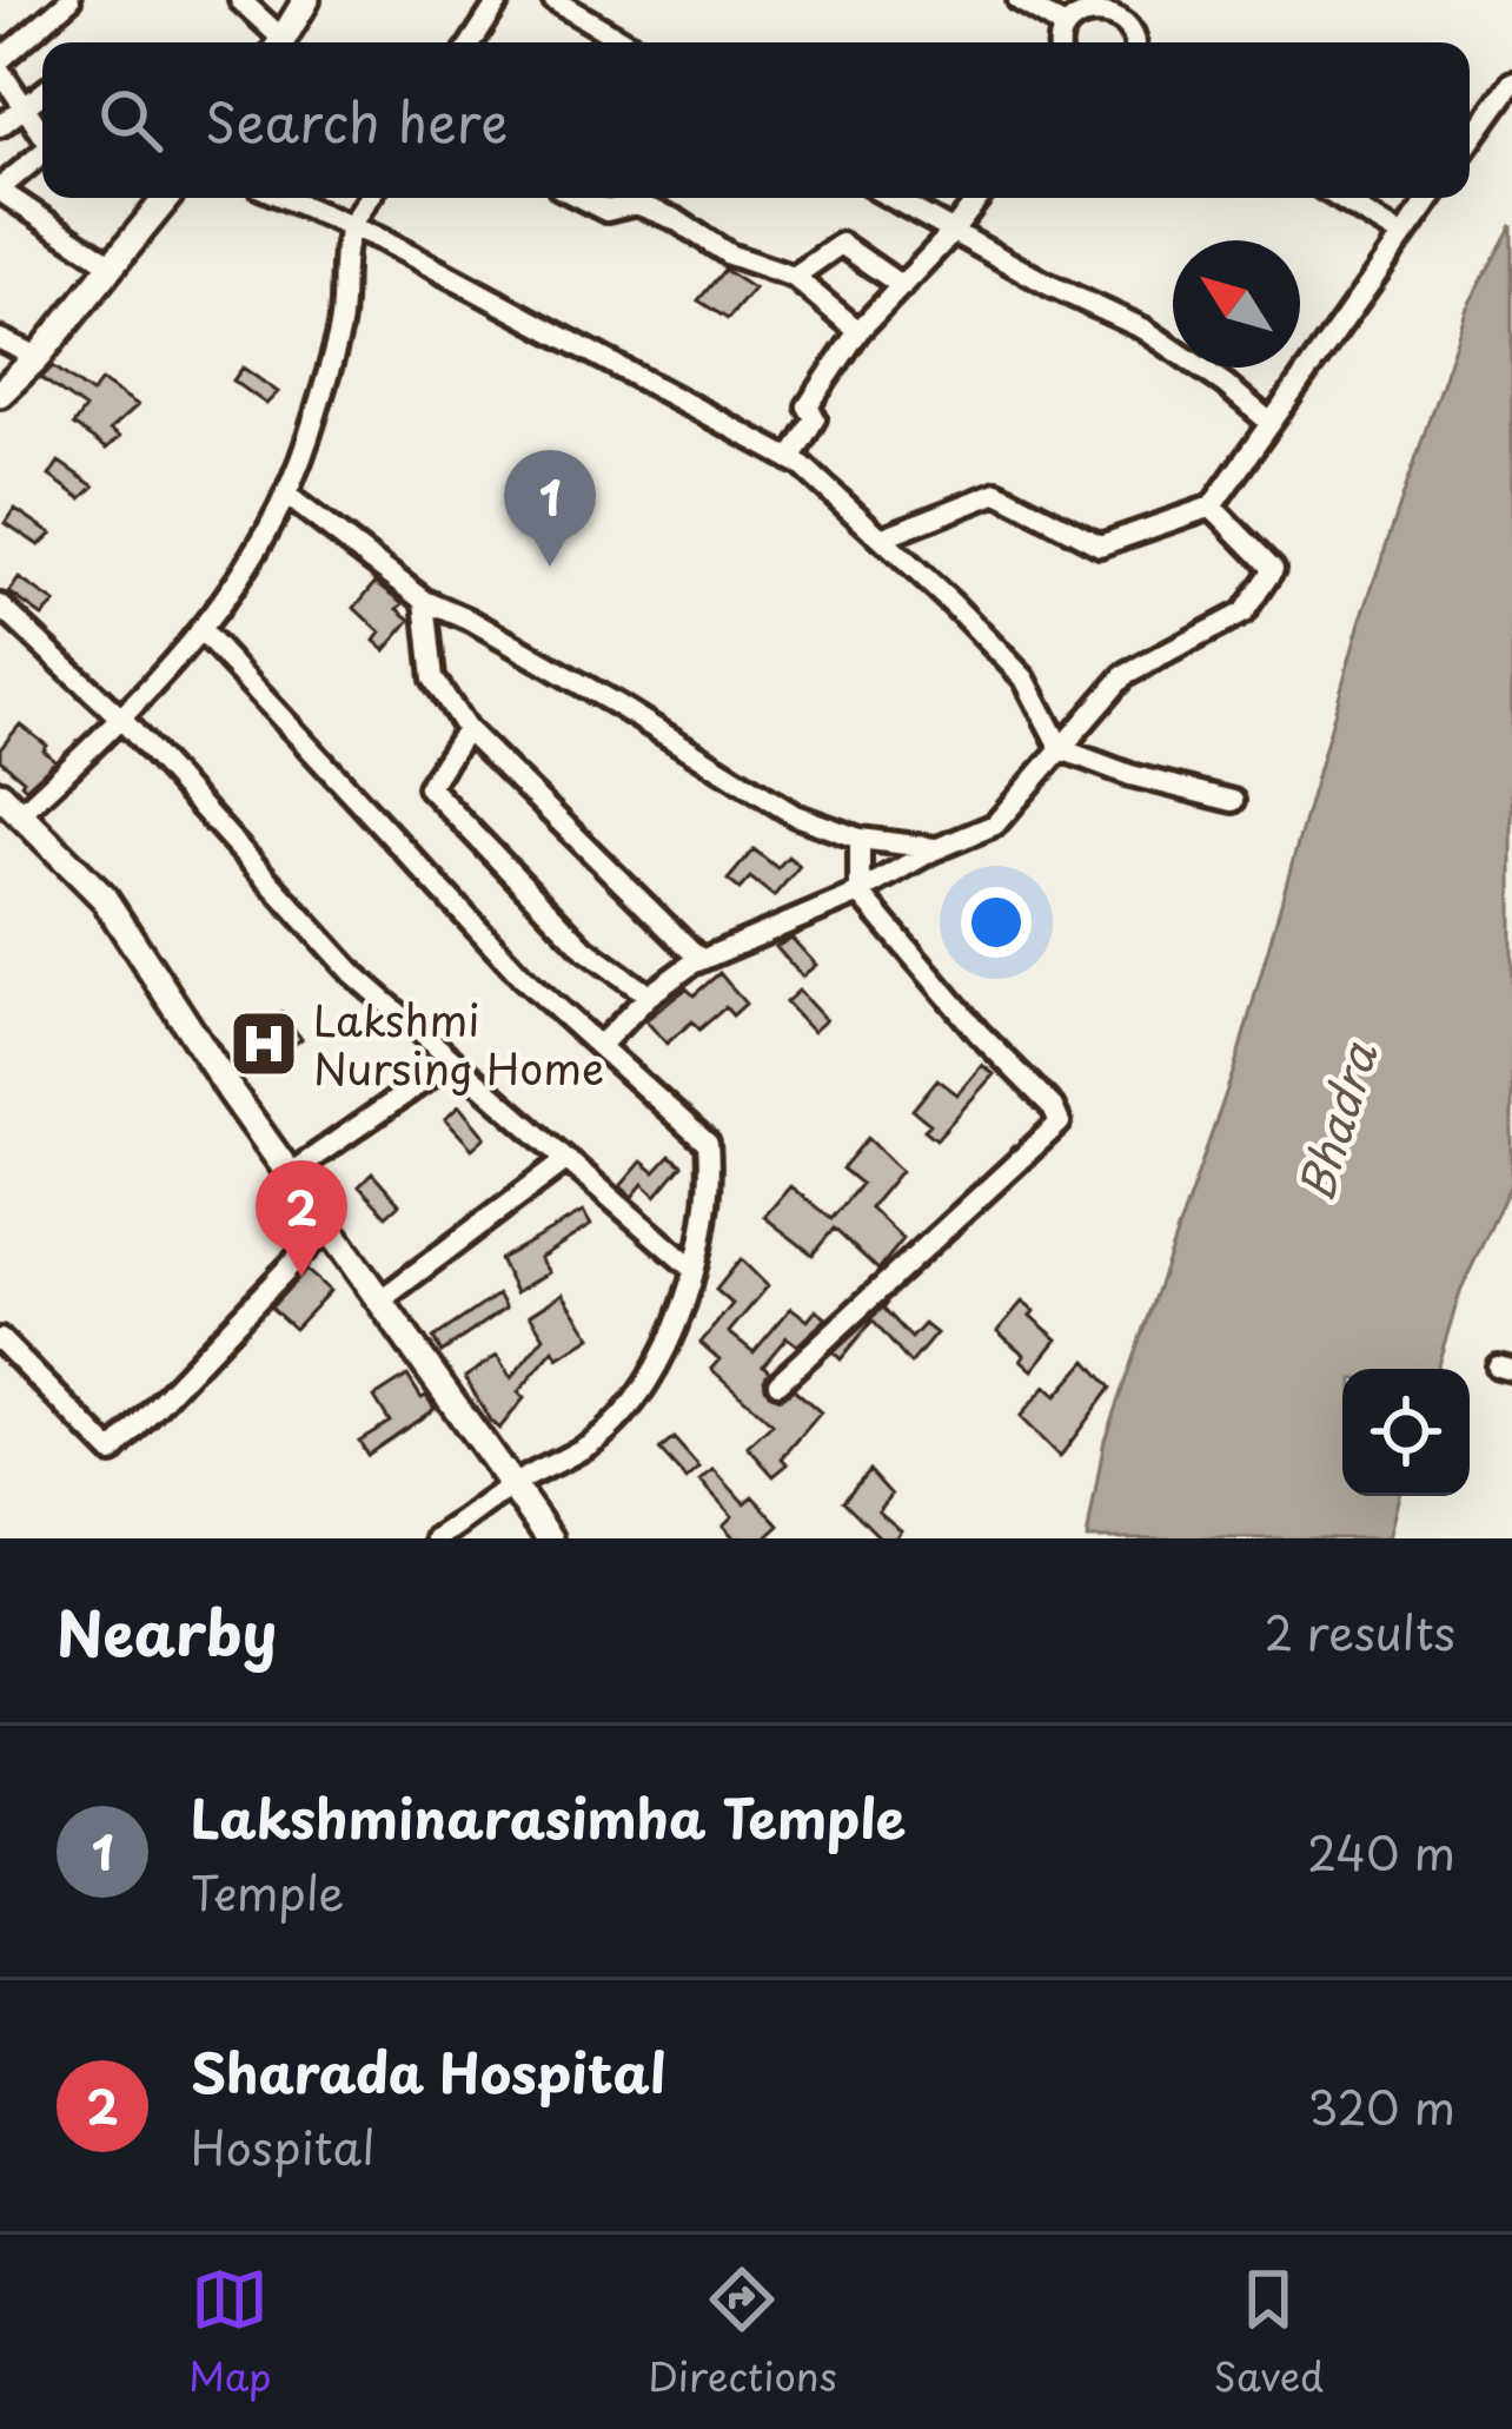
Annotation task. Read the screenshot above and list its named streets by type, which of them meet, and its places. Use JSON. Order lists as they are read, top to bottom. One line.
{"water":["Bhadra"],"places":{"hospital":["Lakshmi Nursing Home"]},"north":"top left","page":{"search":"Search here","pins":["1","2"],"heading":["Nearby","2 results"],"list":[{"mark":"1","name":"Lakshminarasimha Temple","note":"Temple","value":"240 m"},{"mark":"2","name":"Sharada Hospital","note":"Hospital","value":"320 m"}],"nav":["Map","Directions","Saved"]}}
